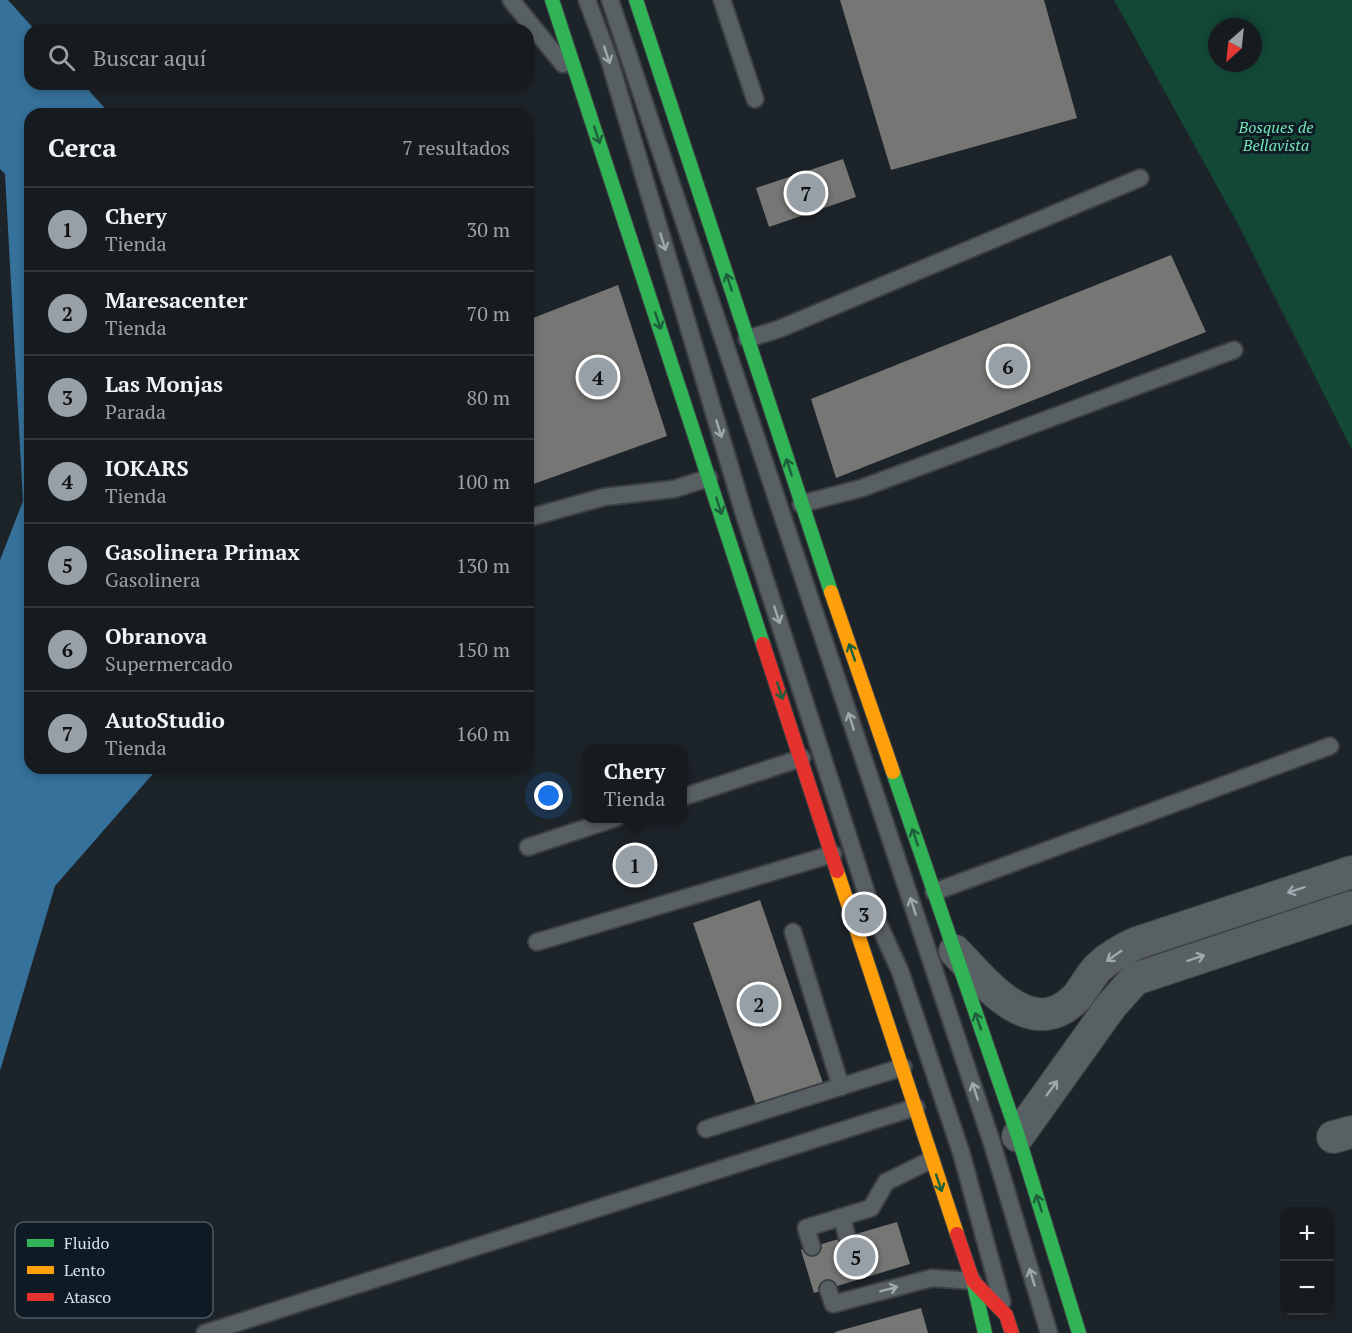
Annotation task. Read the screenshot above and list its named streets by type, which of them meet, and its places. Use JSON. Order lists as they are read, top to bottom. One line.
{"parks":["Bosques de Bellavista"],"legend":["Fluido","Lento","Atasco"],"north":"bottom left","page":{"search":"Buscar aquí","heading":["Cerca","7 resultados"],"pins":["7","6","4","1","3","2","5"],"list":[{"mark":"1","name":"Chery","note":"Tienda","value":"30 m"},{"mark":"2","name":"Maresacenter","note":"Tienda","value":"70 m"},{"mark":"3","name":"Las Monjas","note":"Parada","value":"80 m"},{"mark":"4","name":"IOKARS","note":"Tienda","value":"100 m"},{"mark":"5","name":"Gasolinera Primax","note":"Gasolinera","value":"130 m"},{"mark":"6","name":"Obranova","note":"Supermercado","value":"150 m"},{"mark":"7","name":"AutoStudio","note":"Tienda","value":"160 m"}],"popup":["Chery","Tienda"],"map_buttons":["+","−"]}}
